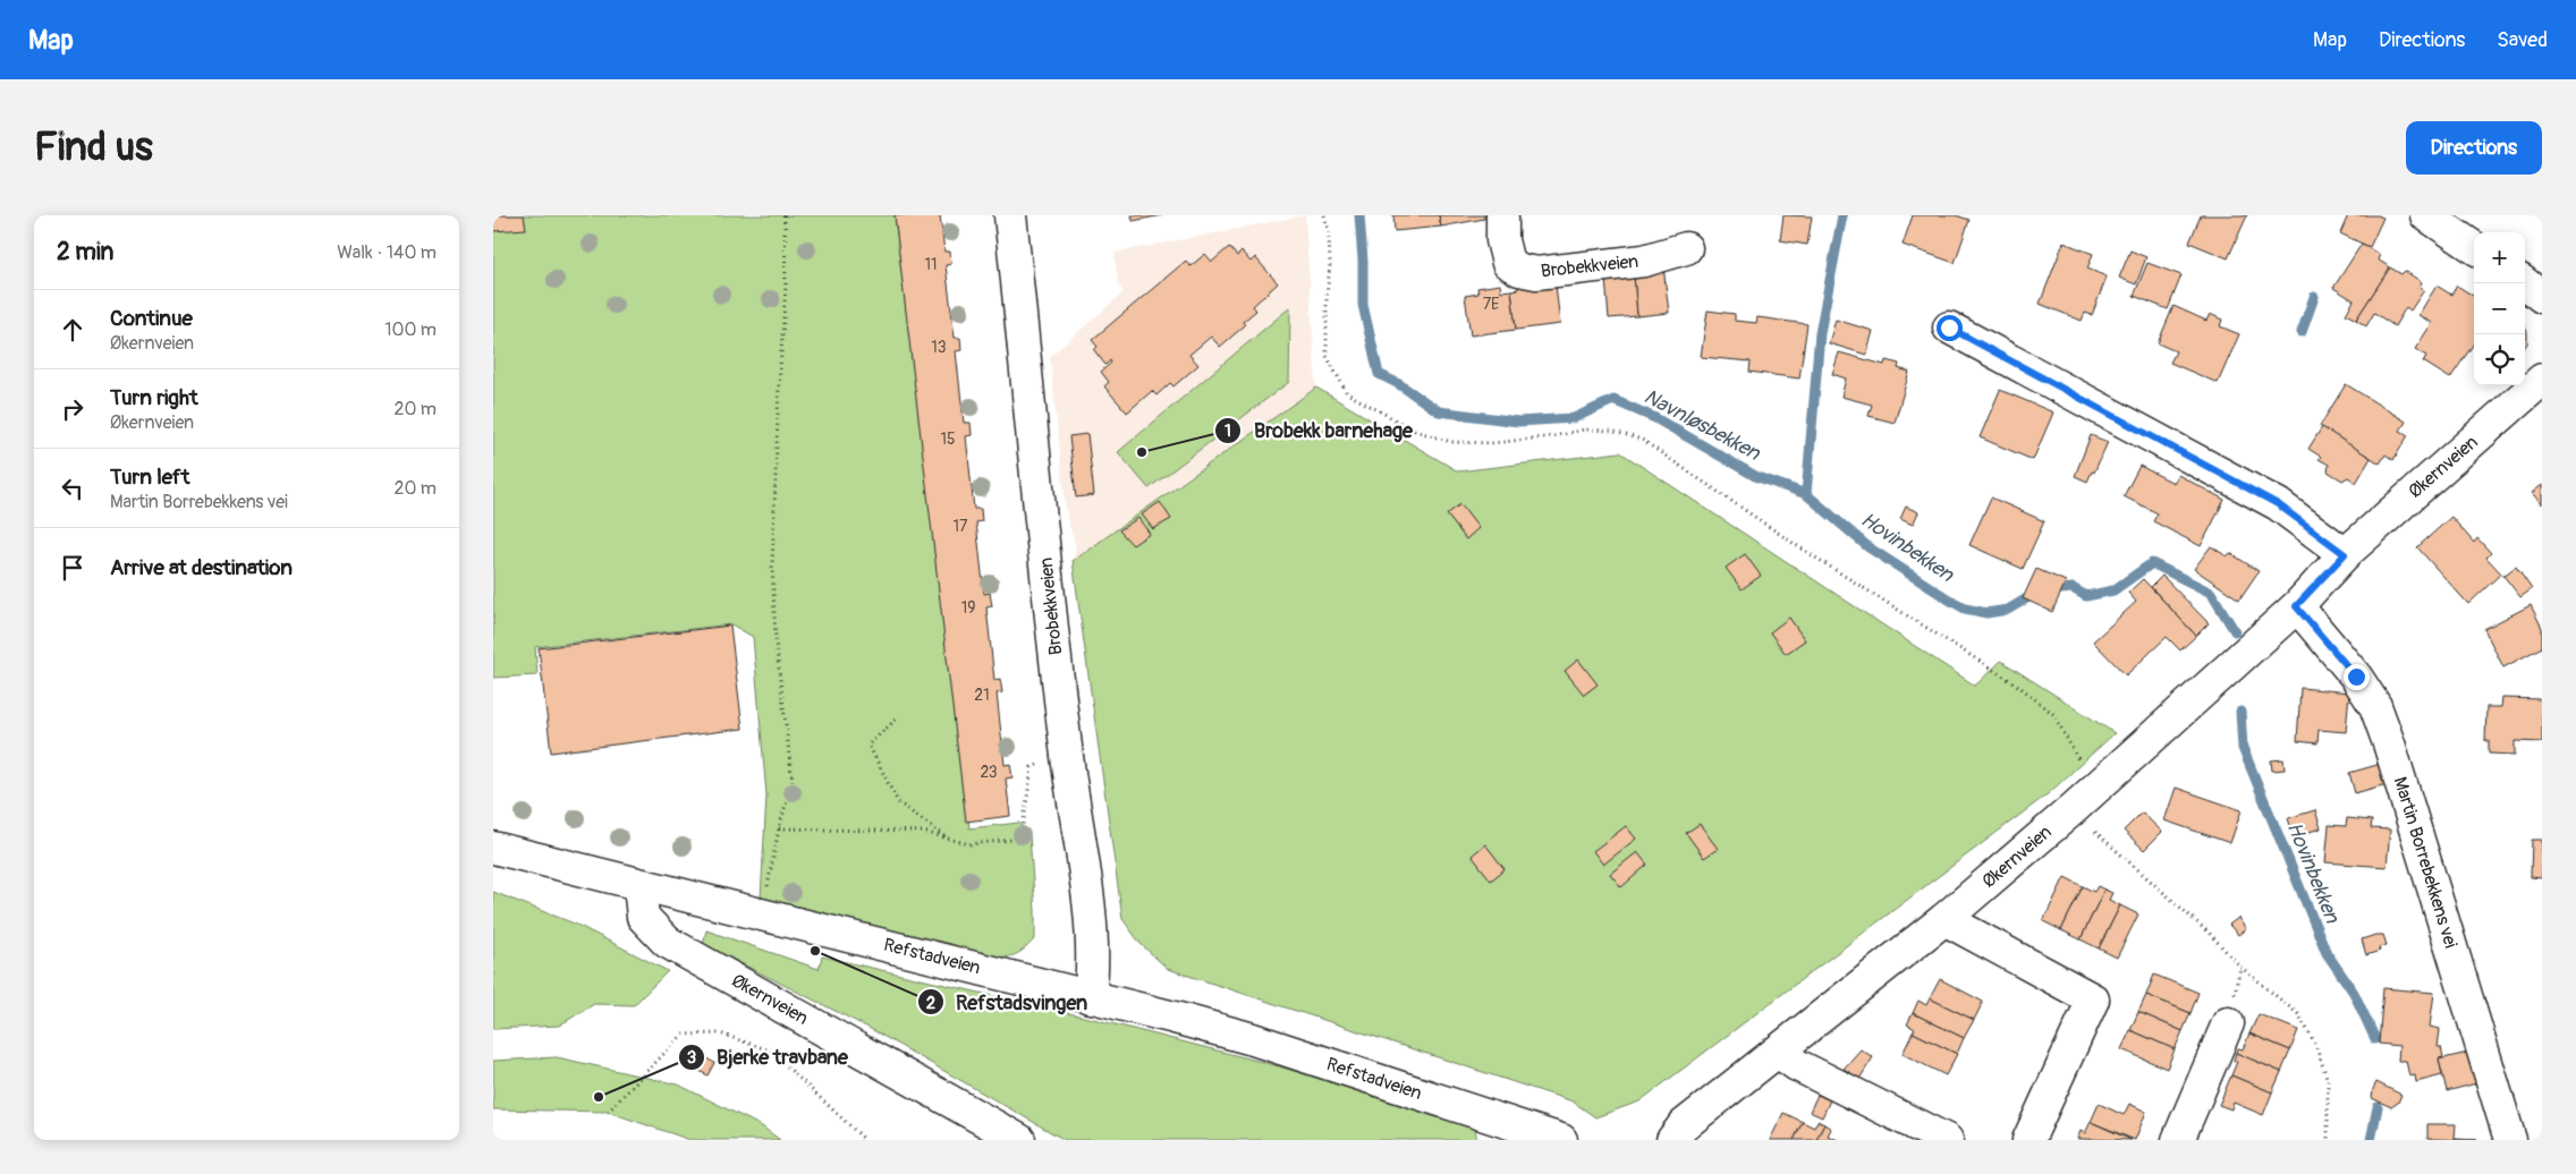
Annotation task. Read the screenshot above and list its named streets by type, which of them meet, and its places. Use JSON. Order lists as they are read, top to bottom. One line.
{"streets":{"street":["Brobekkveien","Økernveien","Martin Borrebekkens vei","Refstadveien"]},"crossings":[["Brobekkveien","Refstadveien"],["Økernveien","Martin Borrebekkens vei"],["Økernveien","Refstadveien"]],"water":["Navnløsbekken","Hovinbekken"],"places":["Brobekk barnehage","Refstadsvingen","Bjerke travbane"],"house_numbers":["11","7E","13","15","17","19","21","23"],"page":{"header":"Map","nav":["Map","Directions","Saved"],"buttons":"Directions","title":"Find us","heading":["2 min","Walk · 140 m"],"map_buttons":["+","−"],"list":[["Continue","Økernveien","100 m"],["Turn right","Økernveien","20 m"],["Turn left","Martin Borrebekkens vei","20 m"],"Arrive at destination"]}}
